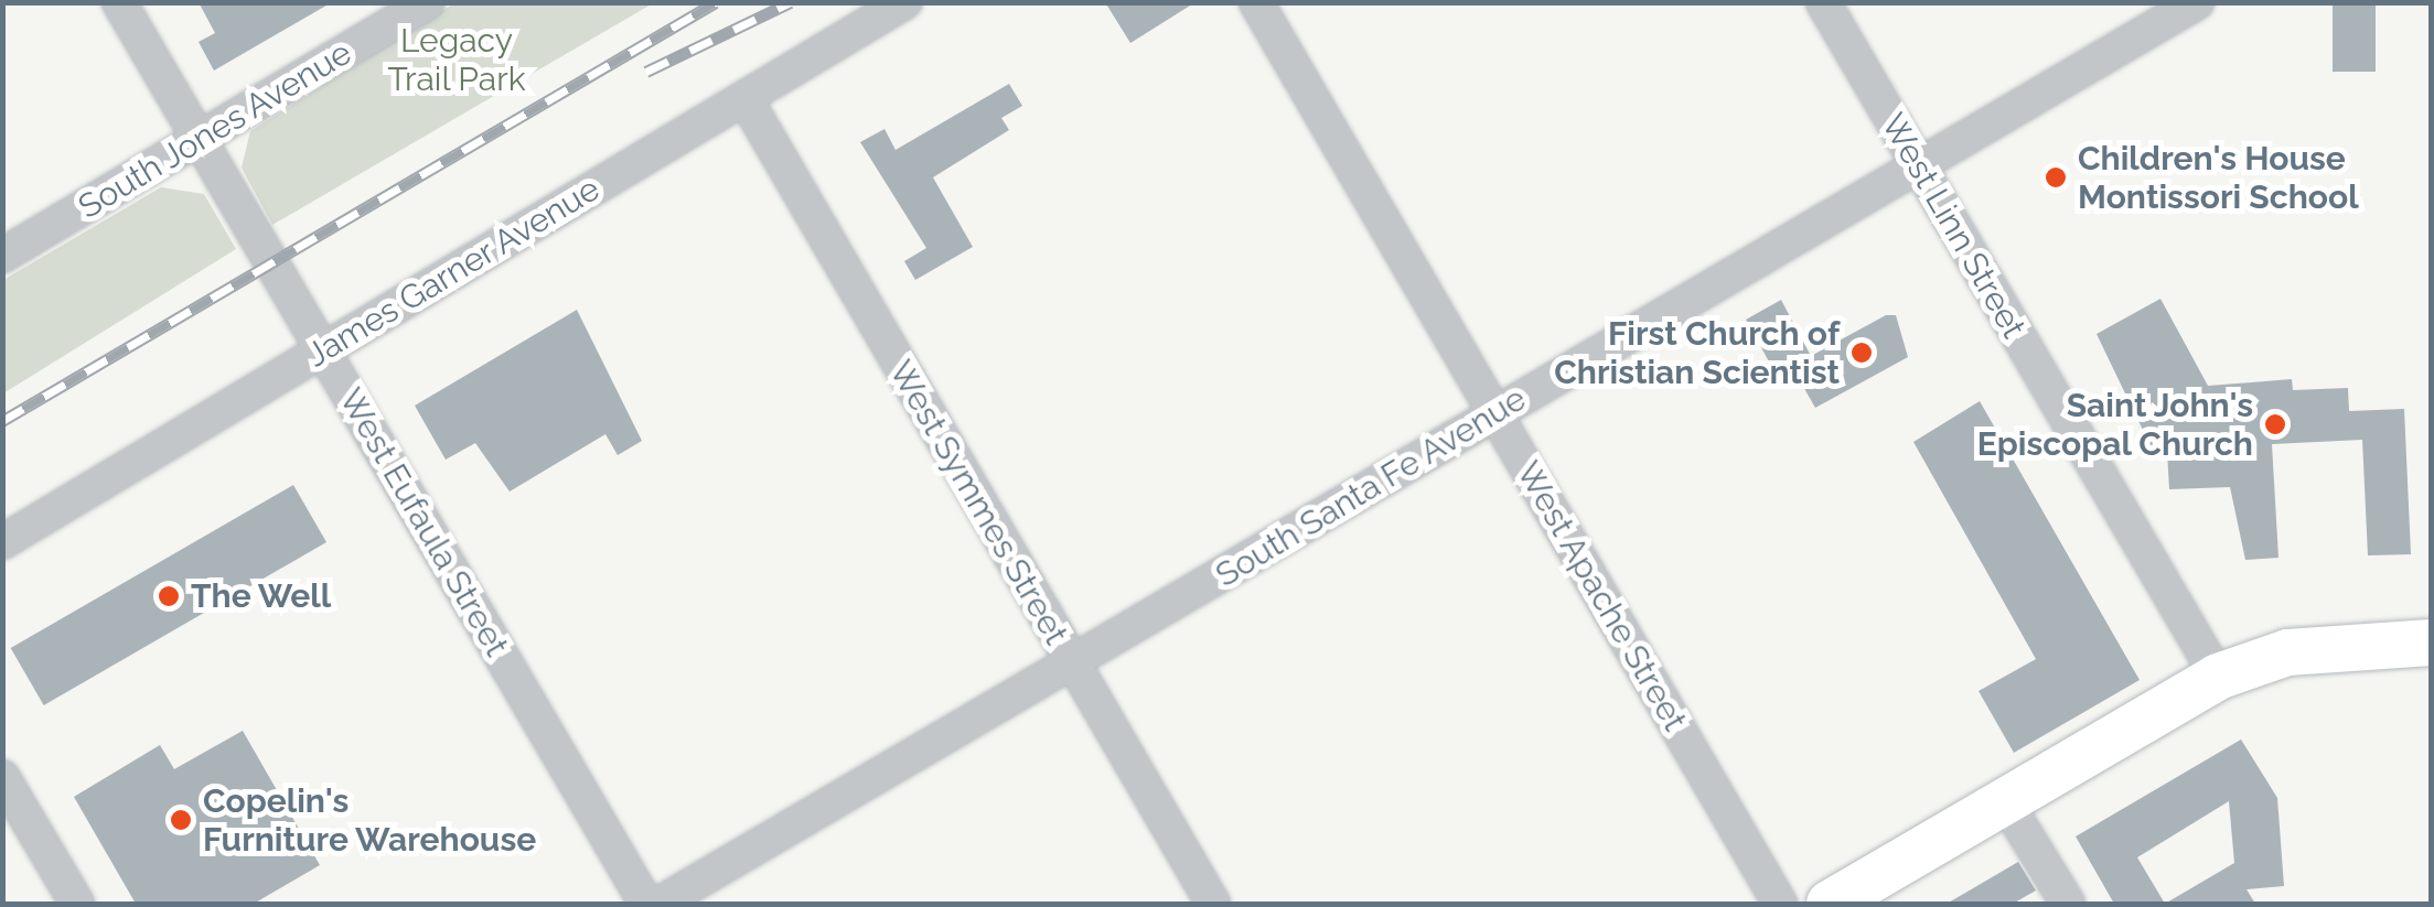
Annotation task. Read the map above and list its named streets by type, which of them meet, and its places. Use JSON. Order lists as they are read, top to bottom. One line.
{"streets":{"street":["South Jones Avenue","West Linn Street","James Garner Avenue","South Santa Fe Avenue","West Symmes Street","West Eufaula Street","West Apache Street"]},"crossings":[["South Jones Avenue","West Eufaula Street"],["West Linn Street","South Santa Fe Avenue"],["James Garner Avenue","West Symmes Street"],["James Garner Avenue","West Eufaula Street"],["South Santa Fe Avenue","West Symmes Street"],["South Santa Fe Avenue","West Apache Street"]],"parks":["Legacy Trail Park"],"places":["Children's House Montissori School","First Church of Christian Scientist","Saint John's Episcopal Church","The Well","Copelin's Furniture Warehouse"]}
